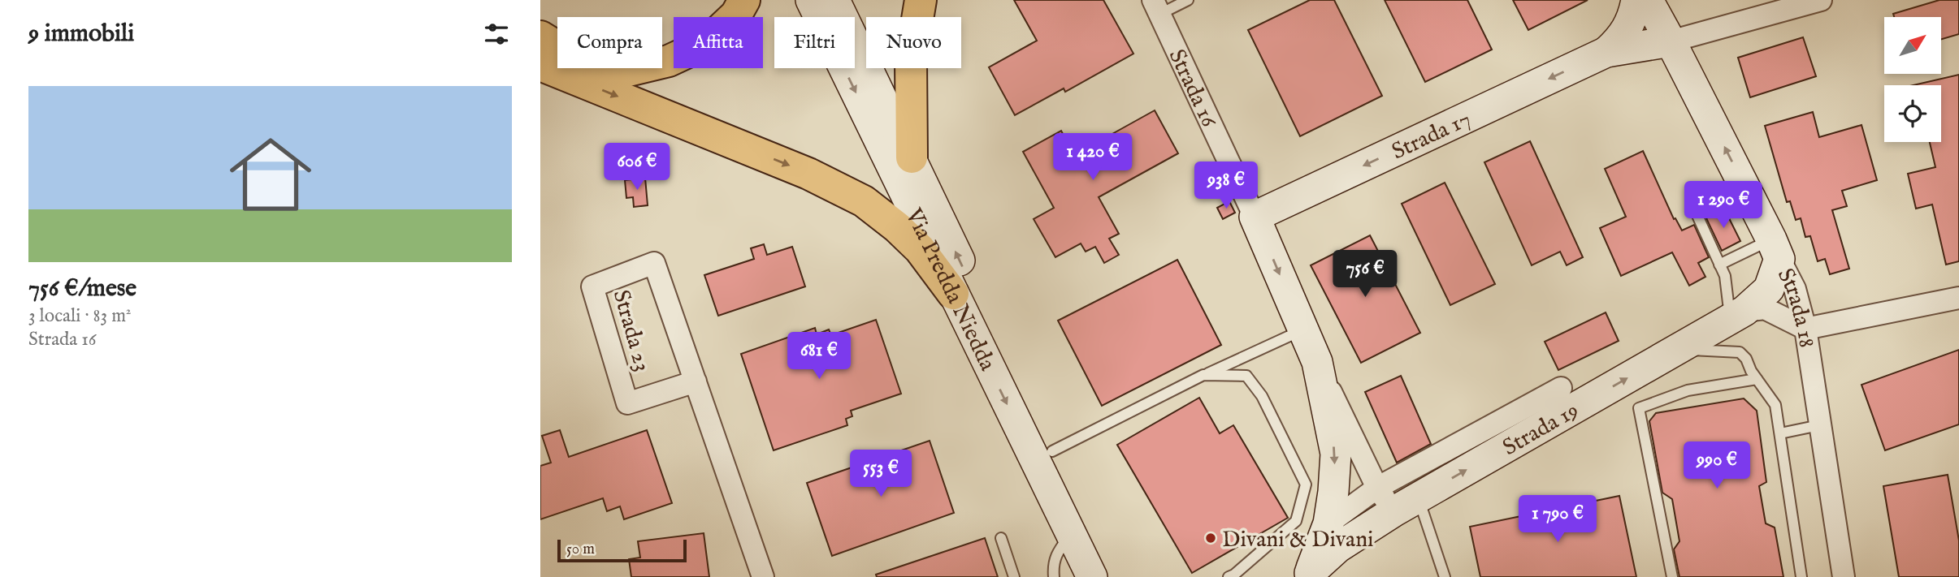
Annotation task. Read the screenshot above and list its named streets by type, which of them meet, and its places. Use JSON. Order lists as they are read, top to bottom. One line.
{"streets":{"street":["Strada 16","Strada 17","Via Predda Niedda","Strada 18","Strada 23","Strada 19"]},"crossings":[["Strada 16","Strada 17"],["Strada 16","Strada 19"],["Strada 17","Strada 18"],["Strada 18","Strada 19"]],"one_way":["Strada 17"],"places":["Divani & Divani"],"scale_bar":"50 m","north":"top right","page":{"heading":"9 immobili","chip":["Compra","Affitta","Filtri","Nuovo"],"list":[{"name":"756 €/mese","note":"3 locali · 83 m² · Strada 16"}],"price":["1 420 €","606 €","938 €","1 290 €","756 €","681 €","990 €","553 €","1 790 €"],"scale":"50 m"}}
